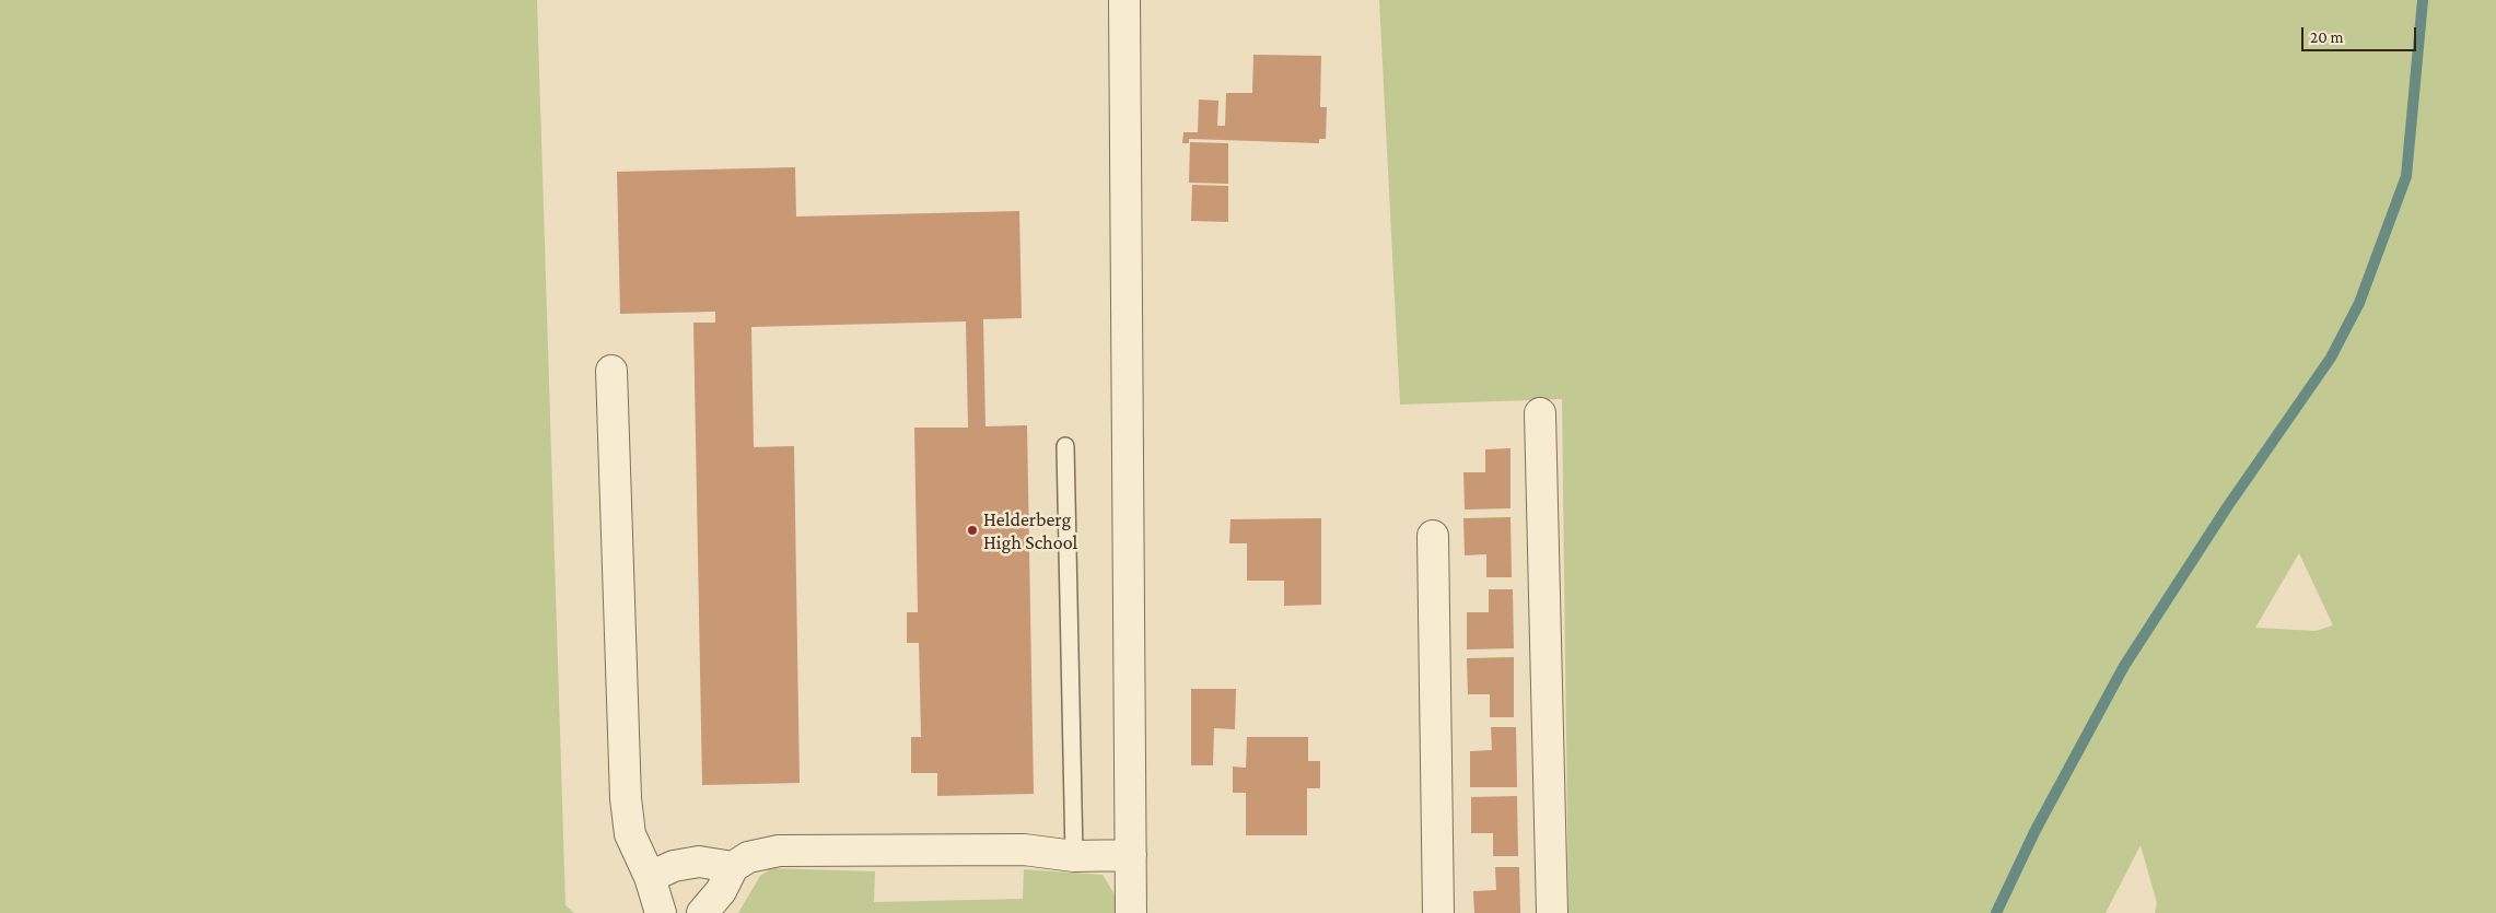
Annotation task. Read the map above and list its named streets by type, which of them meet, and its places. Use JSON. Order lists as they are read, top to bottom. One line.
{"places":["Helderberg High School"],"scale_bar":"20 m"}
